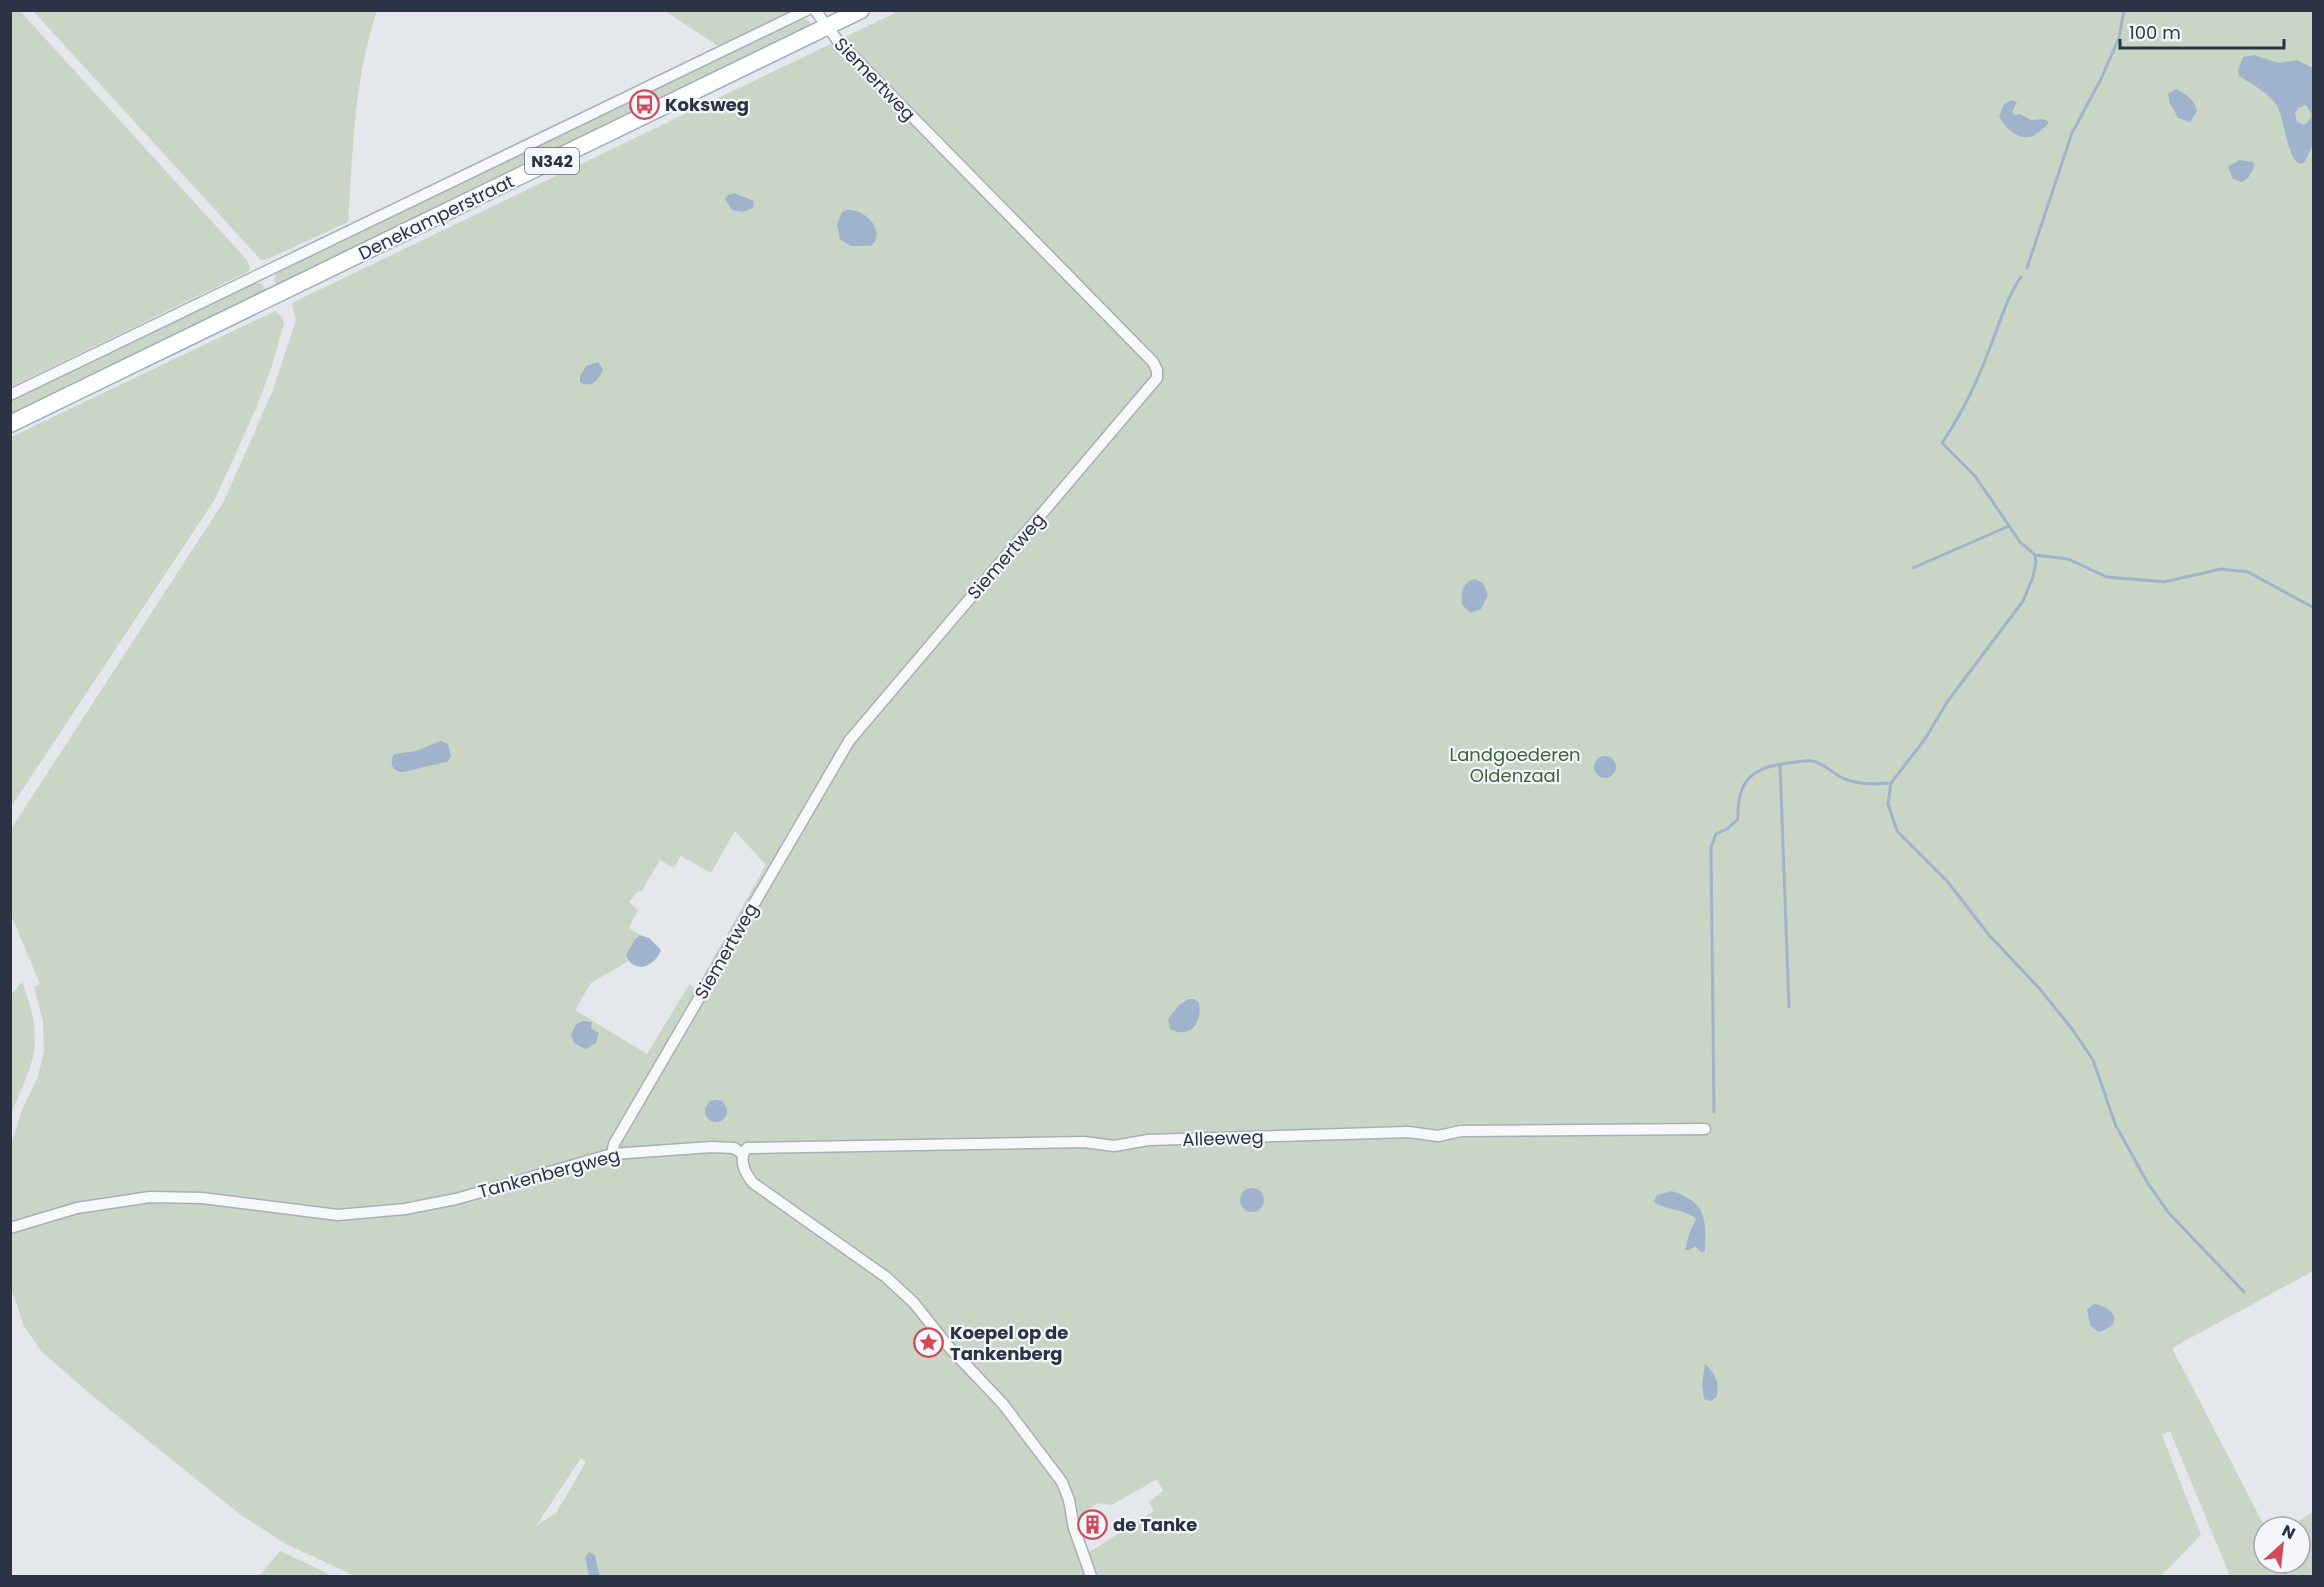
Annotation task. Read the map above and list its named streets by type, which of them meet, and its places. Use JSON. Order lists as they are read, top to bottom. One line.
{"streets":{"main road":["N342","Denekamperstraat"],"street":["Siemertweg","Alleeweg","Tankenbergweg"]},"crossings":[["Siemertweg","Denekamperstraat"],["Siemertweg","Tankenbergweg"],["Alleeweg","Tankenbergweg"]],"parks":["Landgoederen Oldenzaal"],"places":{"bus stop":["Koksweg"],"place":["Koepel op de Tankenberg"],"building":["de Tanke"]},"scale_bar":"100 m","north":"top right"}
